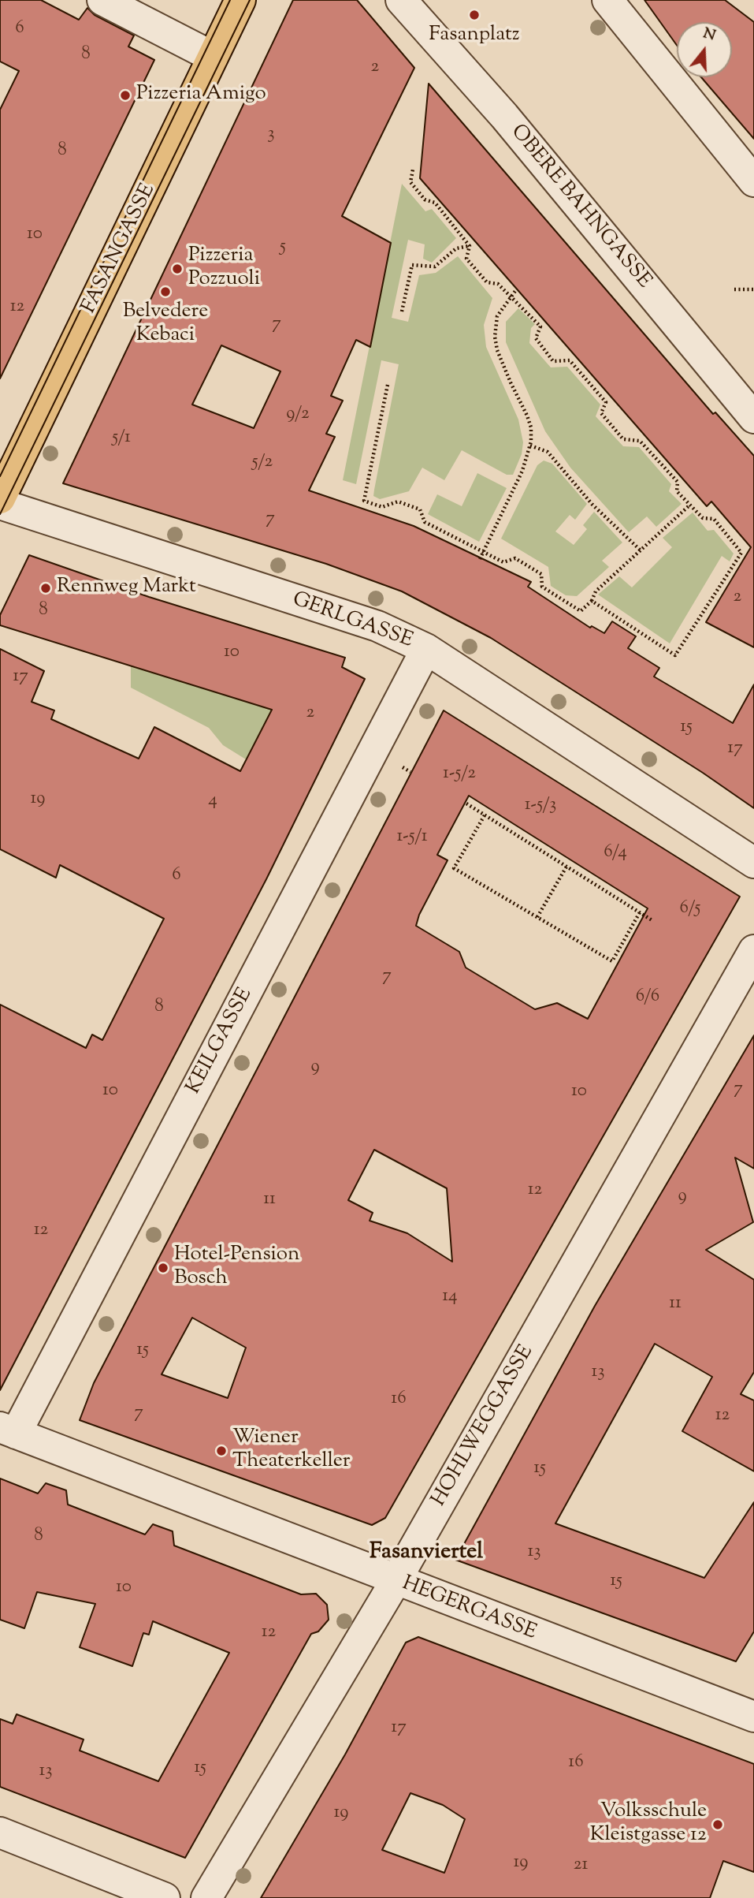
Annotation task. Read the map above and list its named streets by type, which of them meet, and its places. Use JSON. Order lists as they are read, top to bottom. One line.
{"streets":{"main road":["FASANGASSE"],"street":["OBERE BAHNGASSE","GERLGASSE","KEILGASSE","HOHLWEGGASSE","HEGERGASSE"]},"crossings":[["GERLGASSE","KEILGASSE"],["KEILGASSE","HEGERGASSE"],["HOHLWEGGASSE","HEGERGASSE"]],"districts":["Fasanviertel"],"places":["Fasanplatz","Pizzeria Amigo","Pizzeria Pozzuoli","Belvedere Kebaci","Rennweg Markt","Hotel-Pension Bosch","Wiener Theaterkeller","Volksschule Kleistgasse 12"],"house_numbers":["6","8","2","3","8","10","5","12","7","9/2","5/1","5/2","7","2","8","10","17","2","15","17","1-5/2","19","4","1-5/3","1-5/1","6/4","6","6/5","7","6/6","8","9","7","10","10","12","9","11","12","14","11","15","13","16","7","12","15","8","13","15","10","12","17","16","15","13","19","19","21"],"north":"top"}
